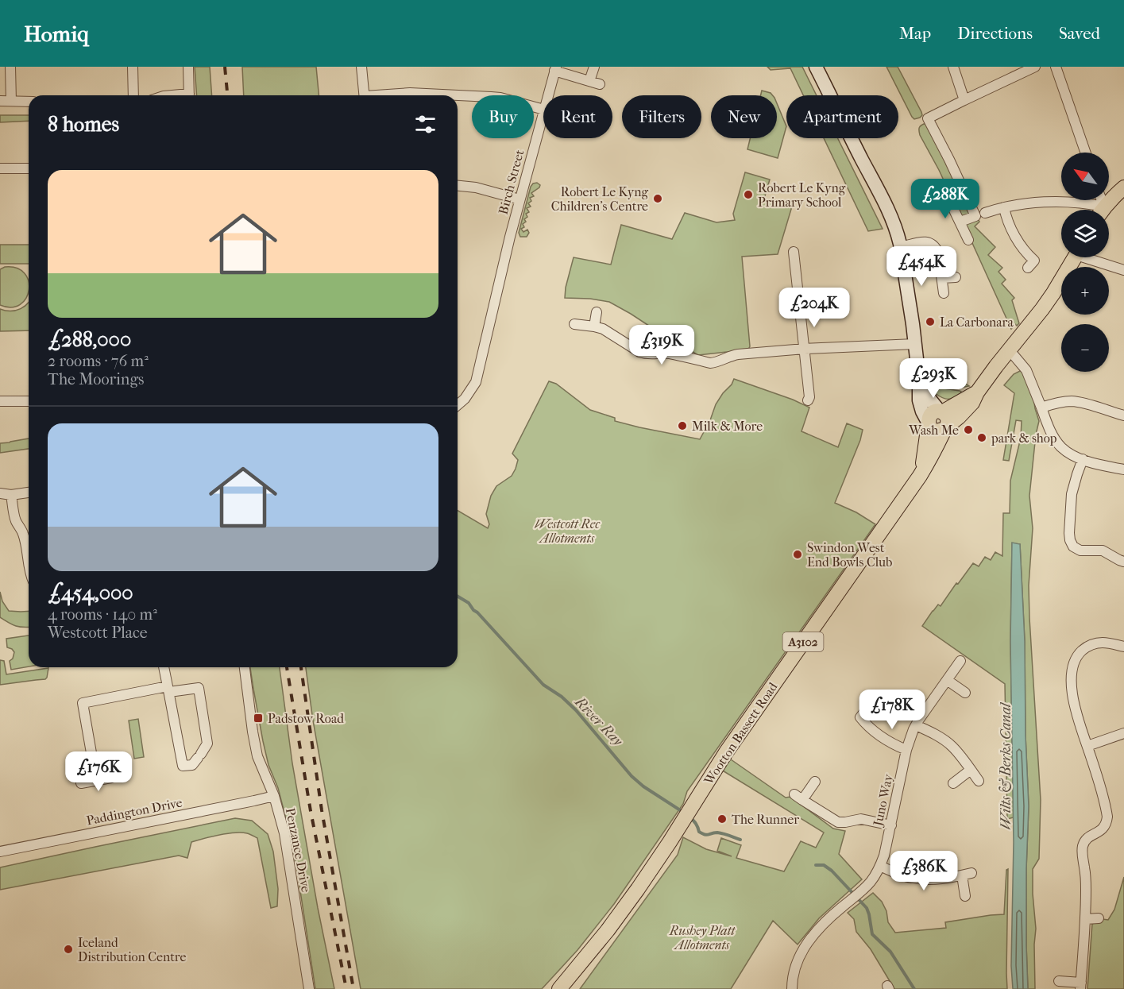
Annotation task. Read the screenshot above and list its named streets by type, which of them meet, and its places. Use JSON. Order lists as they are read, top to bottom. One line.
{"streets":{"main road":["A3102","Wootton Bassett Road"],"street":["Birch Street","Juno Way","Paddington Drive","Penzance Drive"]},"crossings":[["Paddington Drive","Penzance Drive"]],"water":["River Ray","Wilts & Berks Canal"],"parks":["Westcott Rec Allotments","Rushey Platt Allotments"],"places":{"other":["Robert Le Kyng Primary School","Robert Le Kyng Children's Centre","La Carbonara","Milk & More","Wash Me","park & shop","Swindon West End Bowls Club","The Runner","Iceland Distribution Centre"],"transit":["Padstow Road"]},"north":"top left","page":{"header":"Homiq","nav":["Map","Directions","Saved"],"chip":["Buy","Rent","Filters","New","Apartment"],"heading":"8 homes","map_buttons":["+","−"],"list":[{"name":"£288,000","note":"2 rooms · 76 m² · The Moorings"},{"name":"£454,000","note":"4 rooms · 140 m² · Westcott Place"}],"price":["£288K","£454K","£204K","£319K","£293K","£178K","£176K","£386K"]}}
